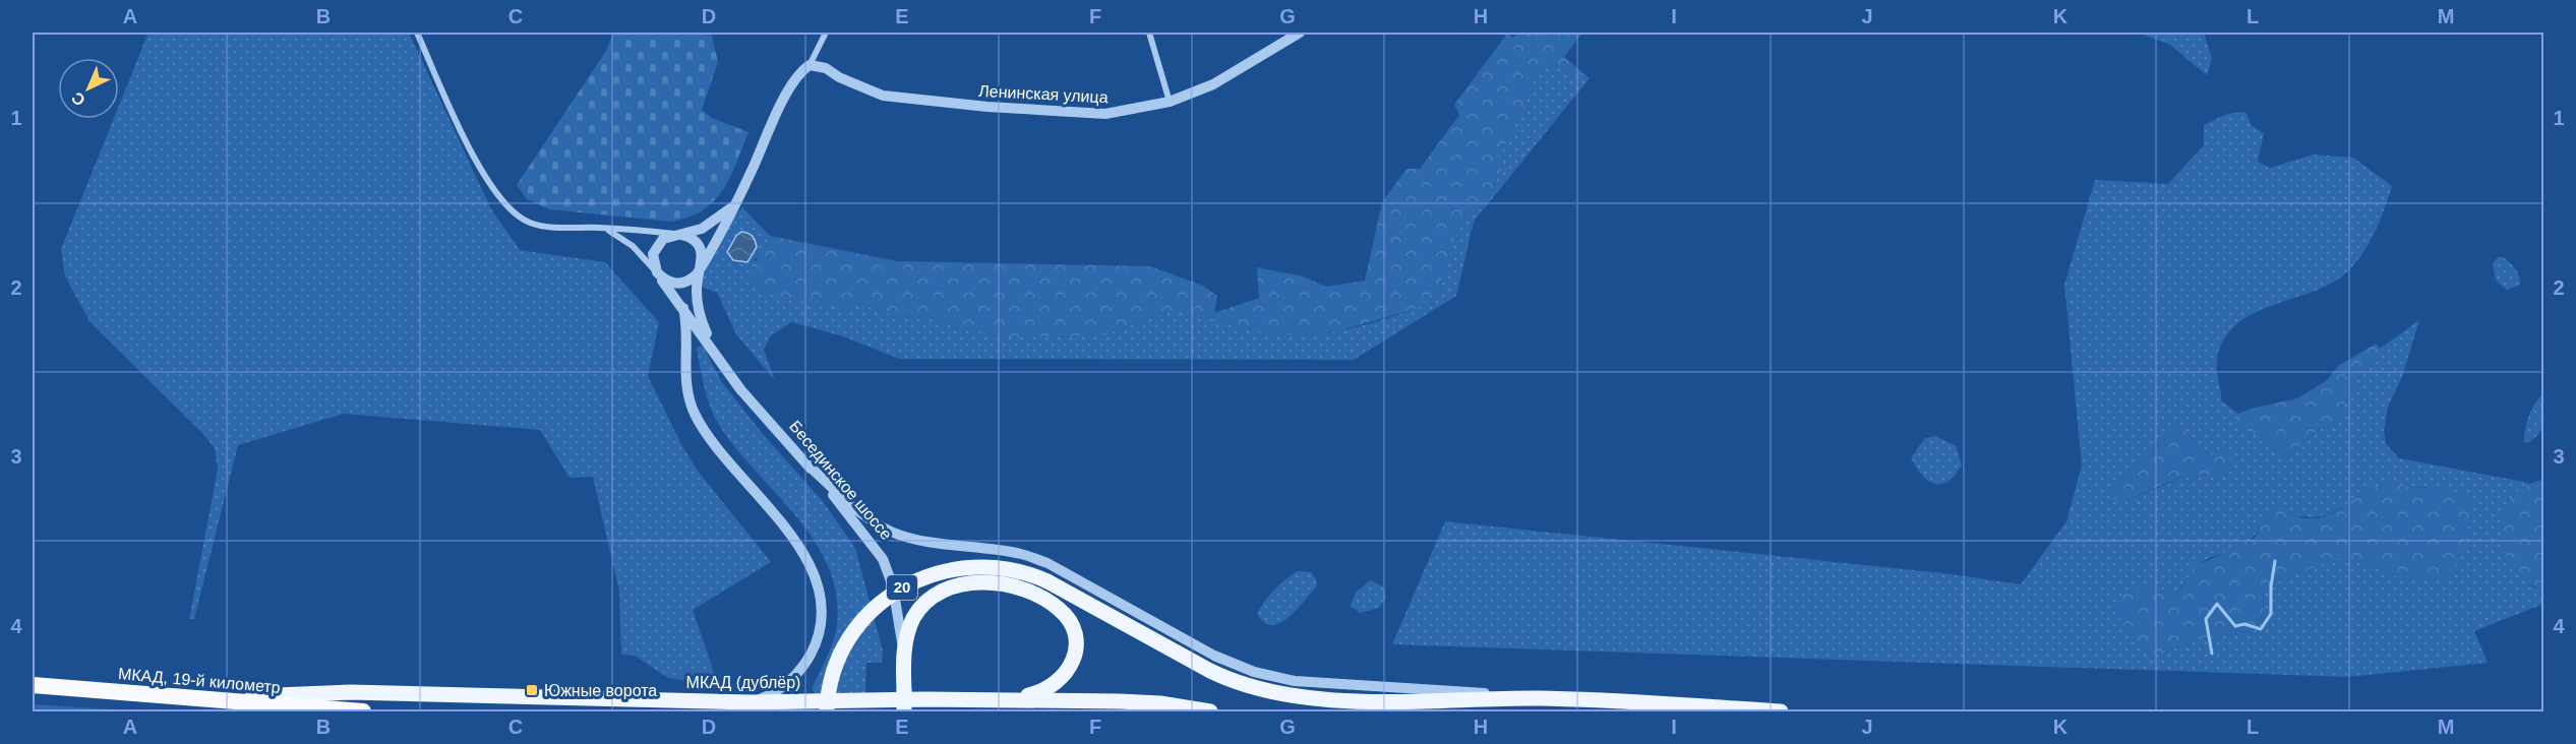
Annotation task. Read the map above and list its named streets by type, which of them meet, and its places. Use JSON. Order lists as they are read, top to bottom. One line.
{"streets":{"highway":["МКАД, 19-й километр"],"main road":["Бесединское шоссе","20","МКАД (дублёр)"],"street":["Ленинская улица"]},"crossings":[["МКАД, 19-й километр","МКАД (дублёр)"]],"places":{"transit":["Южные ворота"]},"north":"bottom left","grid":{"columns":["A","B","C","D","E","F","G","H","I","J","K","L","M"],"rows":["1","2","3","4"]}}
